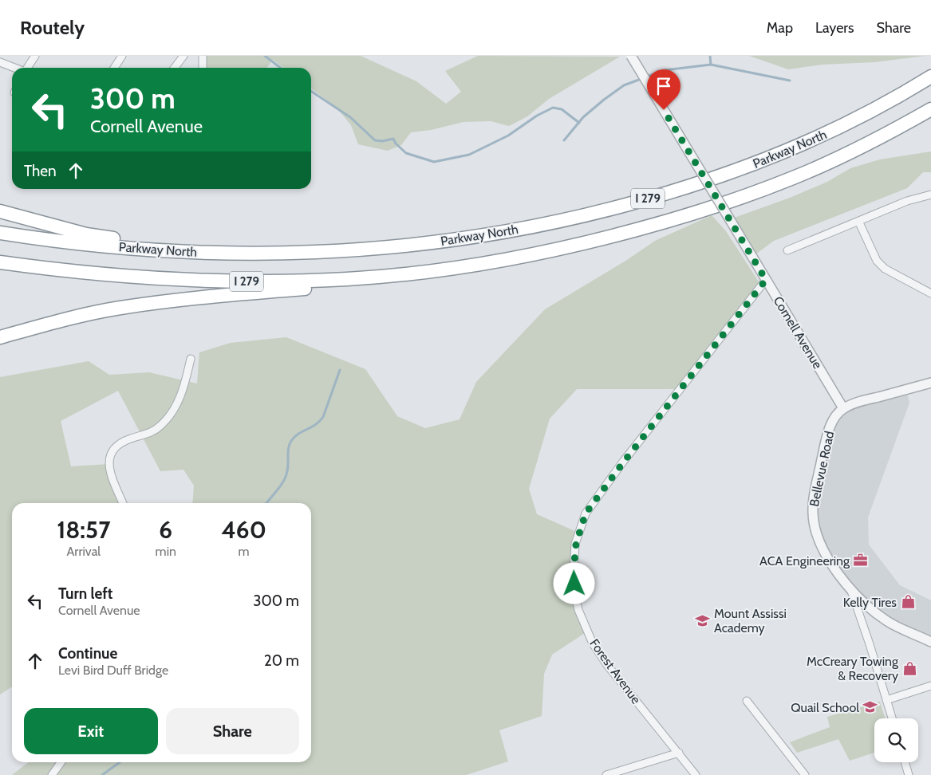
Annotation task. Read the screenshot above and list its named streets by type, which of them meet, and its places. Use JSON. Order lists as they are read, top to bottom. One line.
{"streets":{"highway":["Parkway North","I 279"],"street":["Cornell Avenue","Bellevue Road","Forest Avenue"]},"crossings":[["Cornell Avenue","Bellevue Road"],["Cornell Avenue","Forest Avenue"]],"places":{"office":["ACA Engineering"],"shop":["Kelly Tires","McCreary Towing & Recovery"],"school or university":["Mount Assissi Academy","Quail School"]},"page":{"header":"Routely","nav":["Map","Layers","Share"],"turn":["300 m","Cornell Avenue"],"then":"Then","eta":["18:57","Arrival","6","min","460","m"],"list":[{"name":"Turn left","note":"Cornell Avenue","value":"300 m"},{"name":"Continue","note":"Levi Bird Duff Bridge","value":"20 m"}],"buttons":["Exit","Share"]}}
